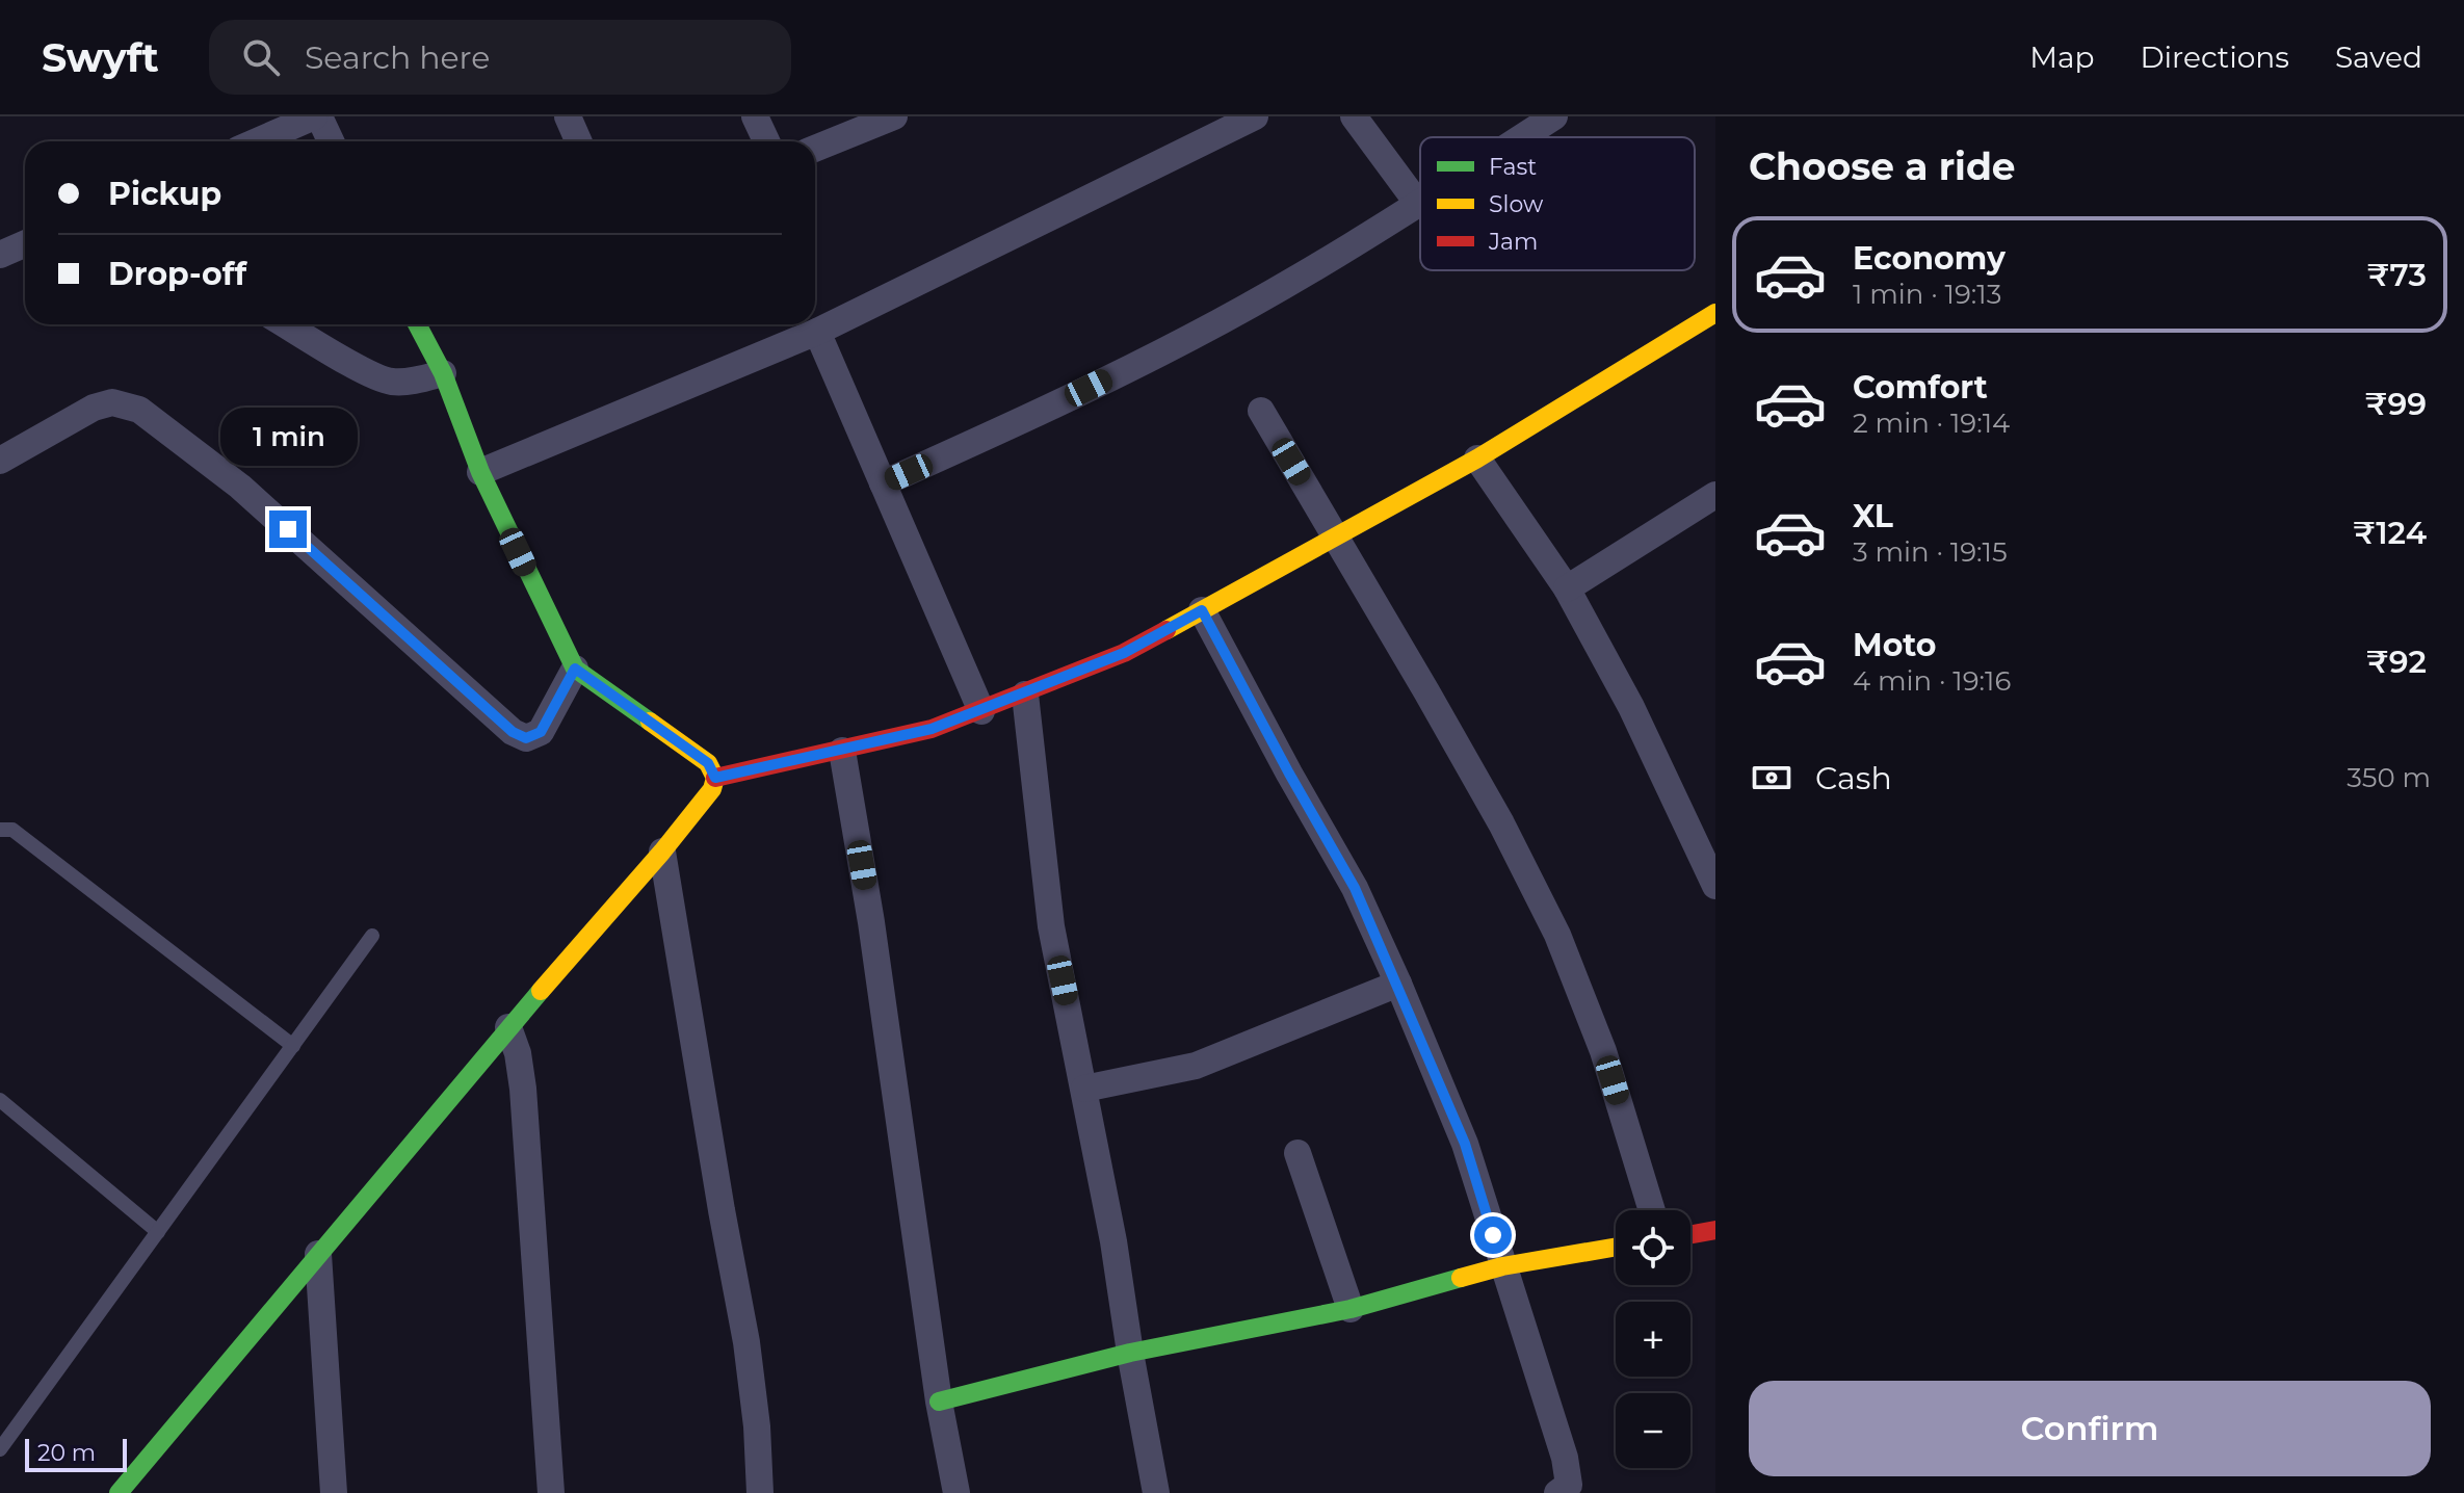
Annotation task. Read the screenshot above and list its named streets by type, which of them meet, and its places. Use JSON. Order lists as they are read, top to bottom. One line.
{"legend":["Fast","Slow","Jam"],"scale_bar":"20 m","page":{"header":"Swyft","search":"Search here","nav":["Map","Directions","Saved"],"heading":"Choose a ride","banner":["Pickup","Drop-off"],"list":[{"name":"Economy","note":"1 min · 19:13","value":"₹73"},{"name":"Comfort","note":"2 min · 19:14","value":"₹99"},{"name":"XL","note":"3 min · 19:15","value":"₹124"},{"name":"Moto","note":"4 min · 19:16","value":"₹92"}],"bubble":"1 min","pay":["Cash","350 m"],"map_buttons":["+","−"],"buttons":"Confirm","scale":"20 m"}}
